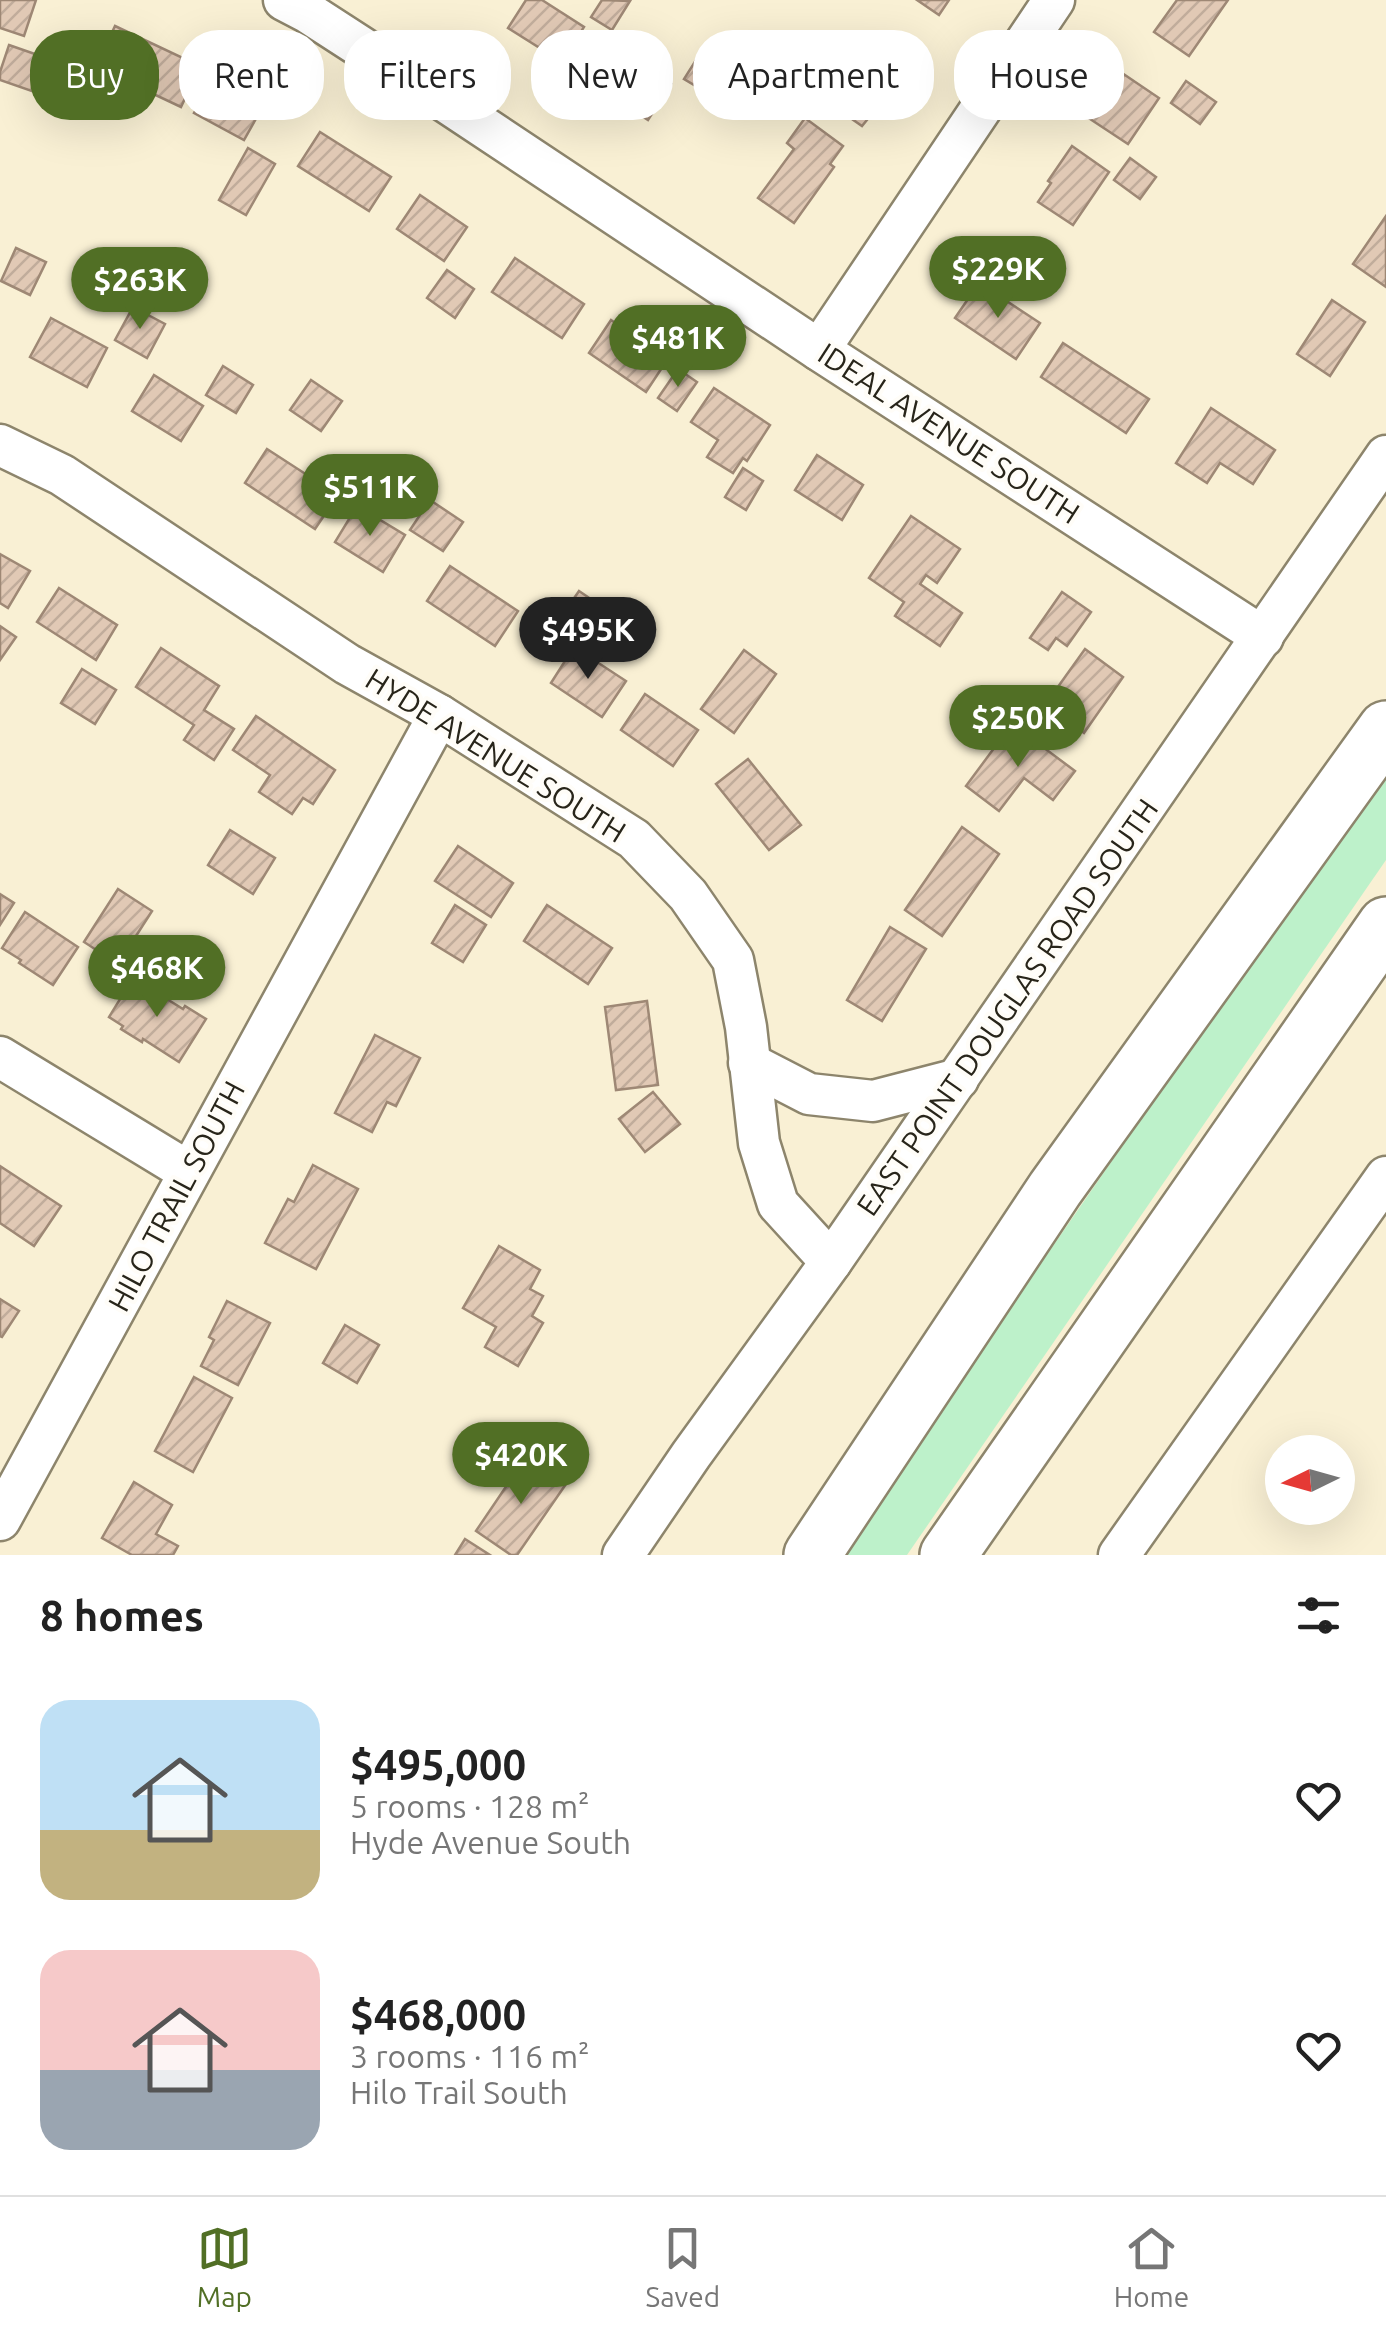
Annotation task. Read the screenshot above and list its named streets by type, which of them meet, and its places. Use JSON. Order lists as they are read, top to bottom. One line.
{"streets":{"street":["IDEAL AVENUE SOUTH","HYDE AVENUE SOUTH","EAST POINT DOUGLAS ROAD SOUTH","HILO TRAIL SOUTH"]},"crossings":[["IDEAL AVENUE SOUTH","EAST POINT DOUGLAS ROAD SOUTH"],["HYDE AVENUE SOUTH","EAST POINT DOUGLAS ROAD SOUTH"],["HYDE AVENUE SOUTH","HILO TRAIL SOUTH"]],"north":"left","page":{"chip":["Buy","Rent","Filters","New","Apartment","House"],"price":["$229K","$263K","$481K","$511K","$495K","$250K","$468K","$420K"],"heading":"8 homes","list":[{"name":"$495,000","note":"5 rooms · 128 m² · Hyde Avenue South"},{"name":"$468,000","note":"3 rooms · 116 m² · Hilo Trail South"}],"tabs":["Map","Saved","Home"]}}
